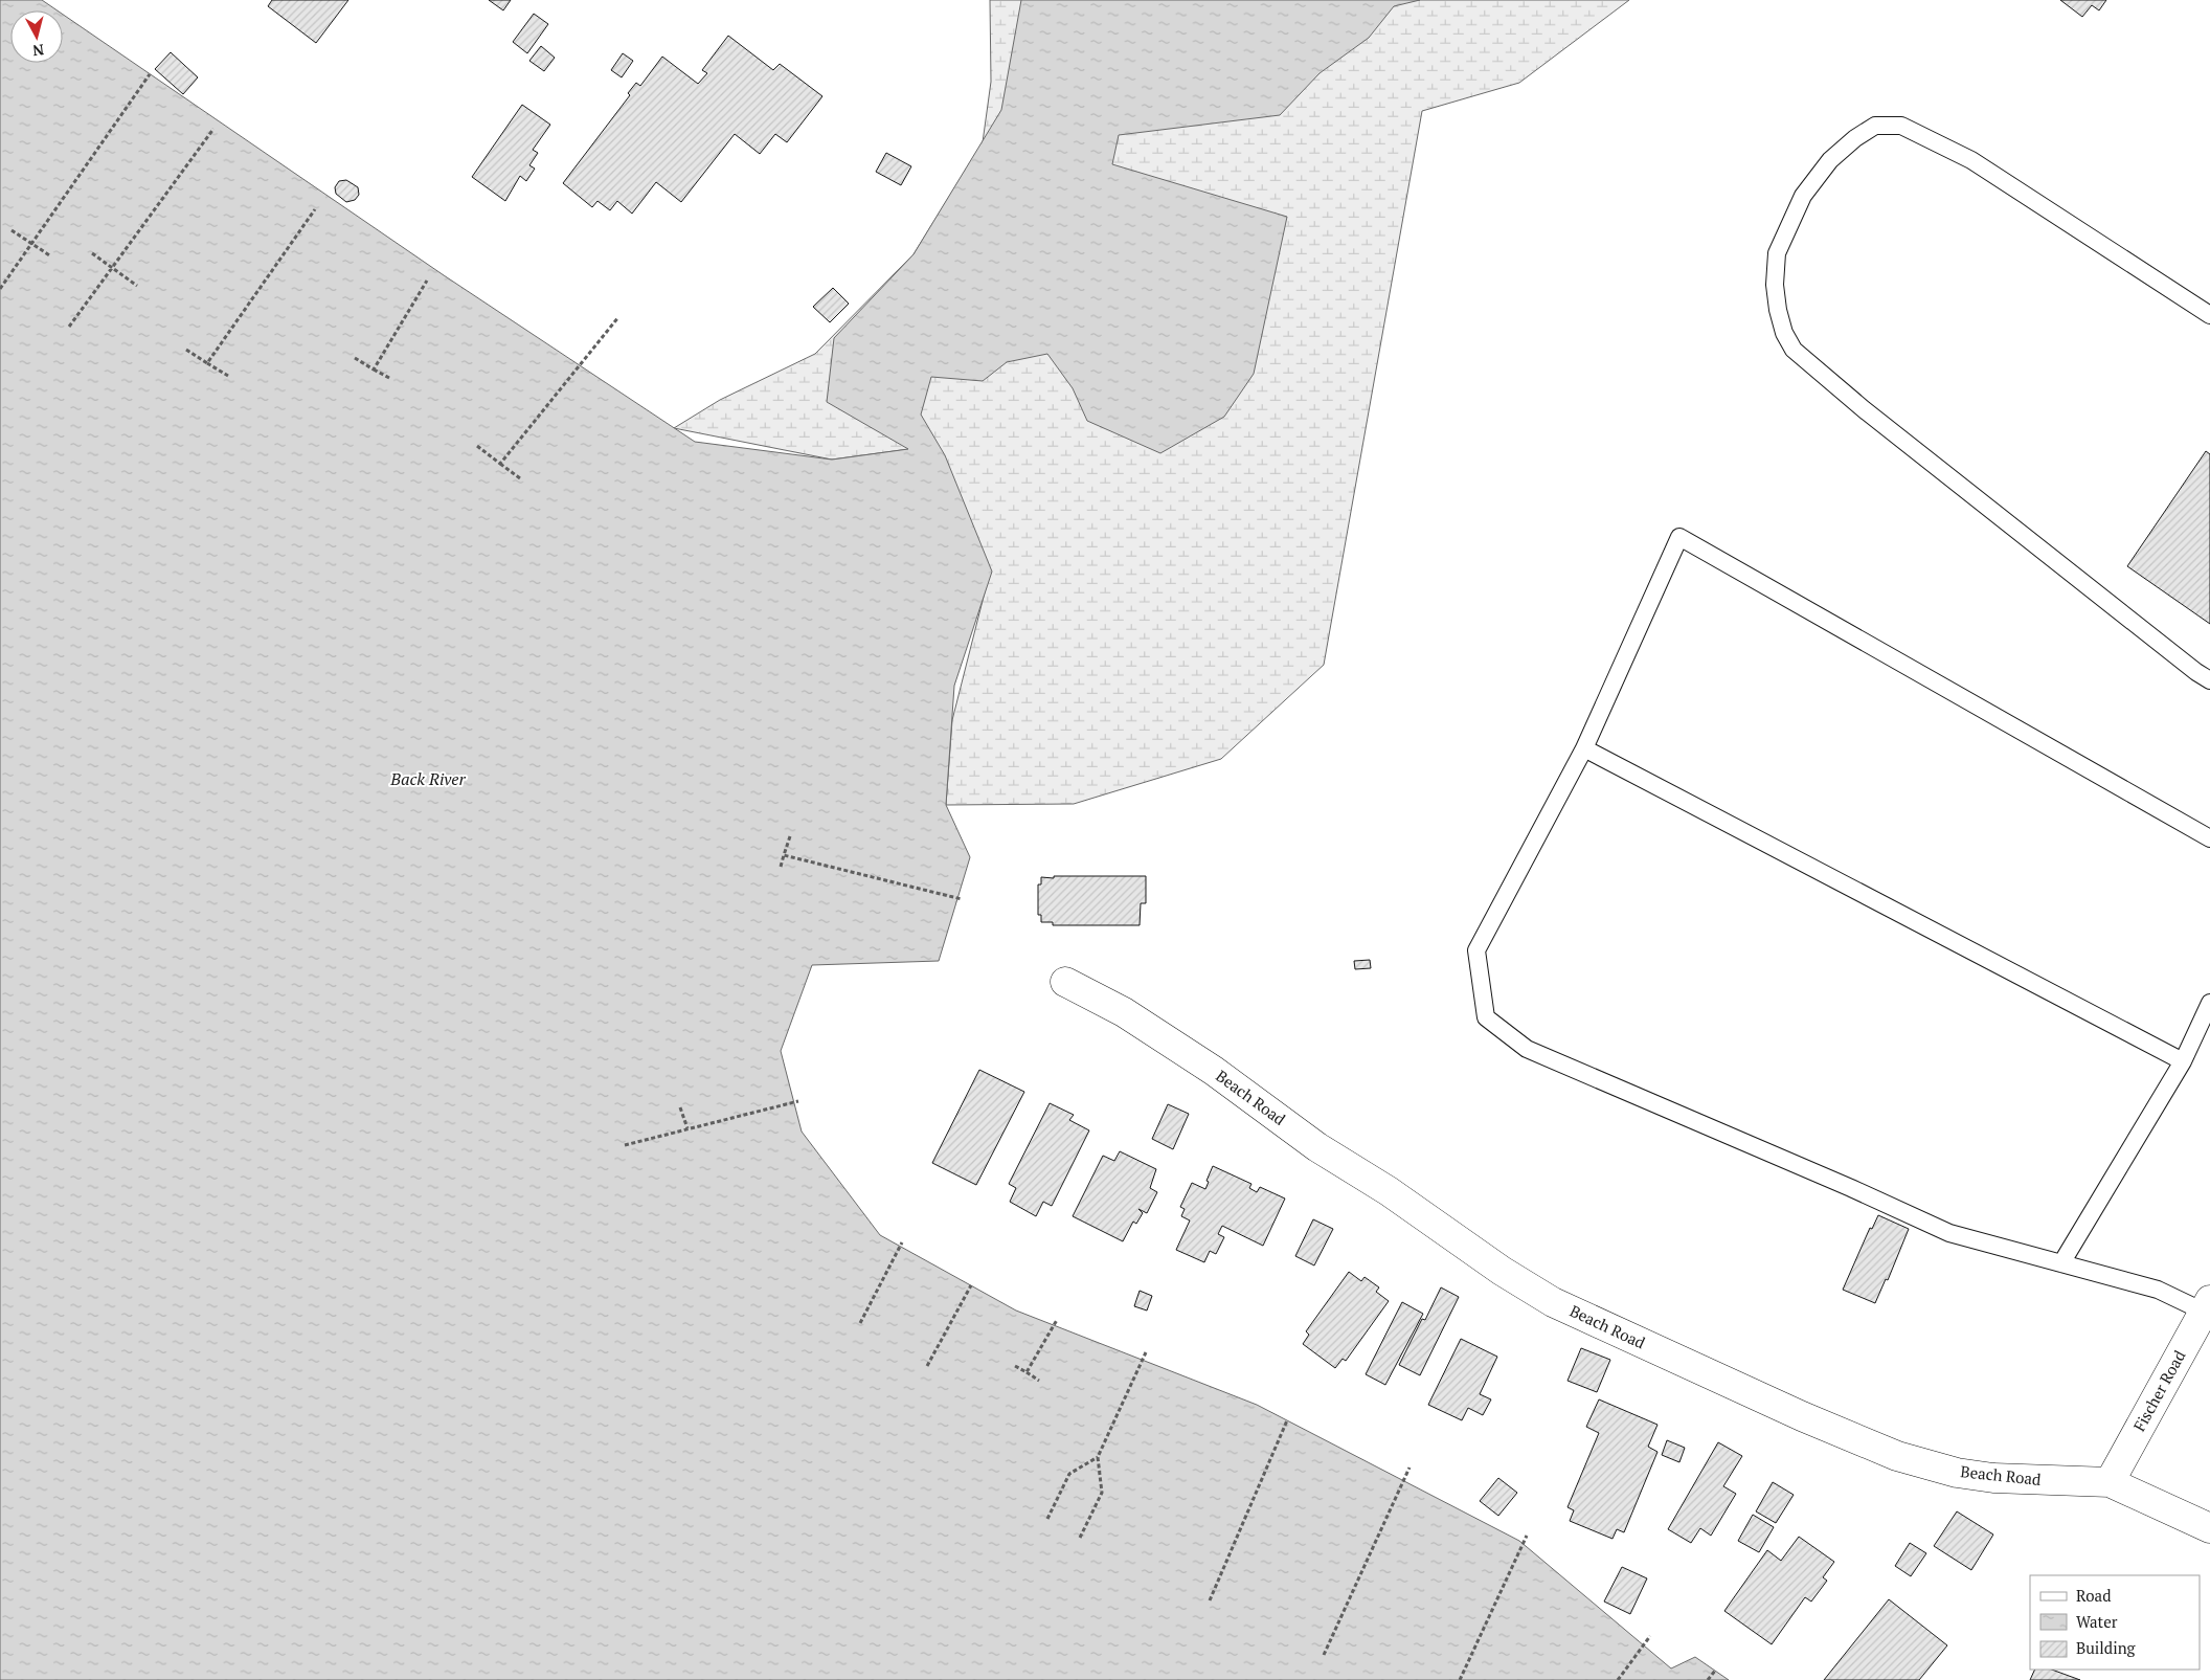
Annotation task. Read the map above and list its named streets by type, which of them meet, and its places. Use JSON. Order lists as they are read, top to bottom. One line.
{"streets":{"street":["Beach Road","Fischer Road"]},"crossings":[["Beach Road","Fischer Road"]],"water":["Back River"],"legend":["Road","Water","Building"],"north":"bottom"}
